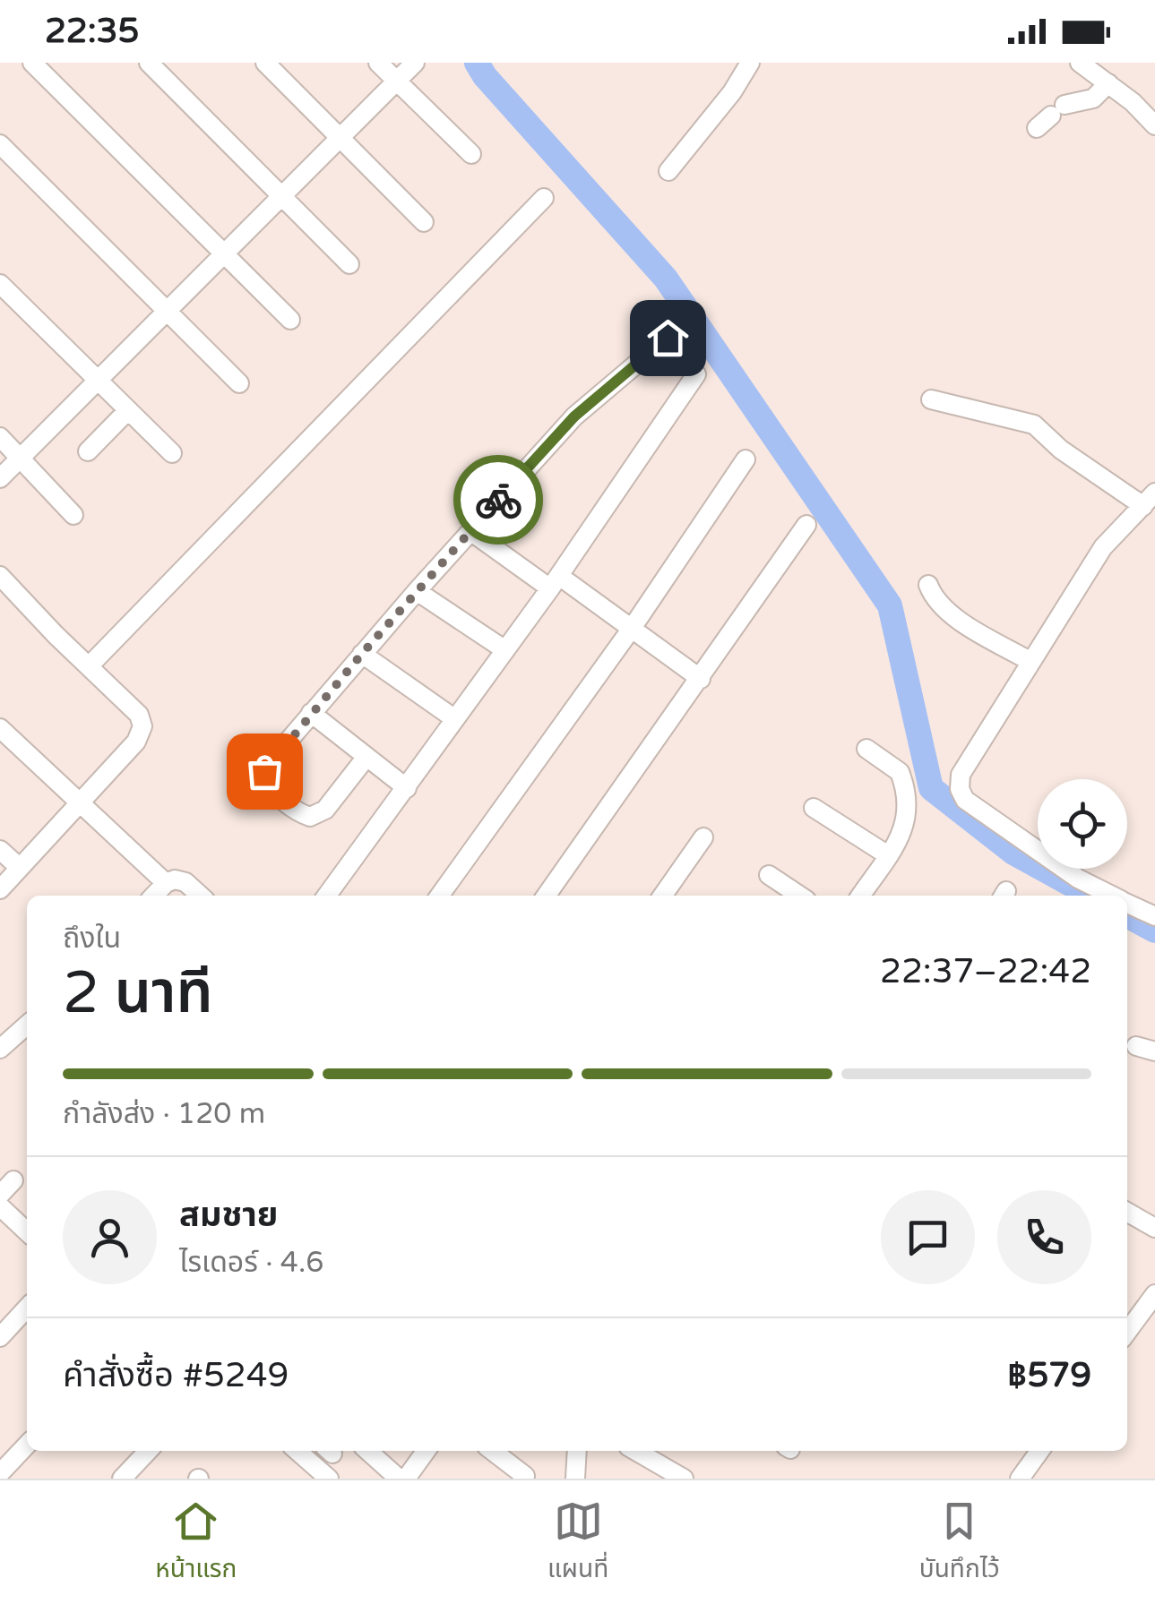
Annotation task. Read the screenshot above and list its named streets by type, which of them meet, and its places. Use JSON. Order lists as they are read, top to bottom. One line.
{"page":{"status":"22:35","heading":["2 นาที","ถึงใน","22:37–22:42"],"panel":["สมชาย","ไรเดอร์ · 4.6","คำสั่งซื้อ #5249","฿579"],"bar":"กำลังส่ง · 120 m","tabs":["หน้าแรก","แผนที่","บันทึกไว้"]}}
